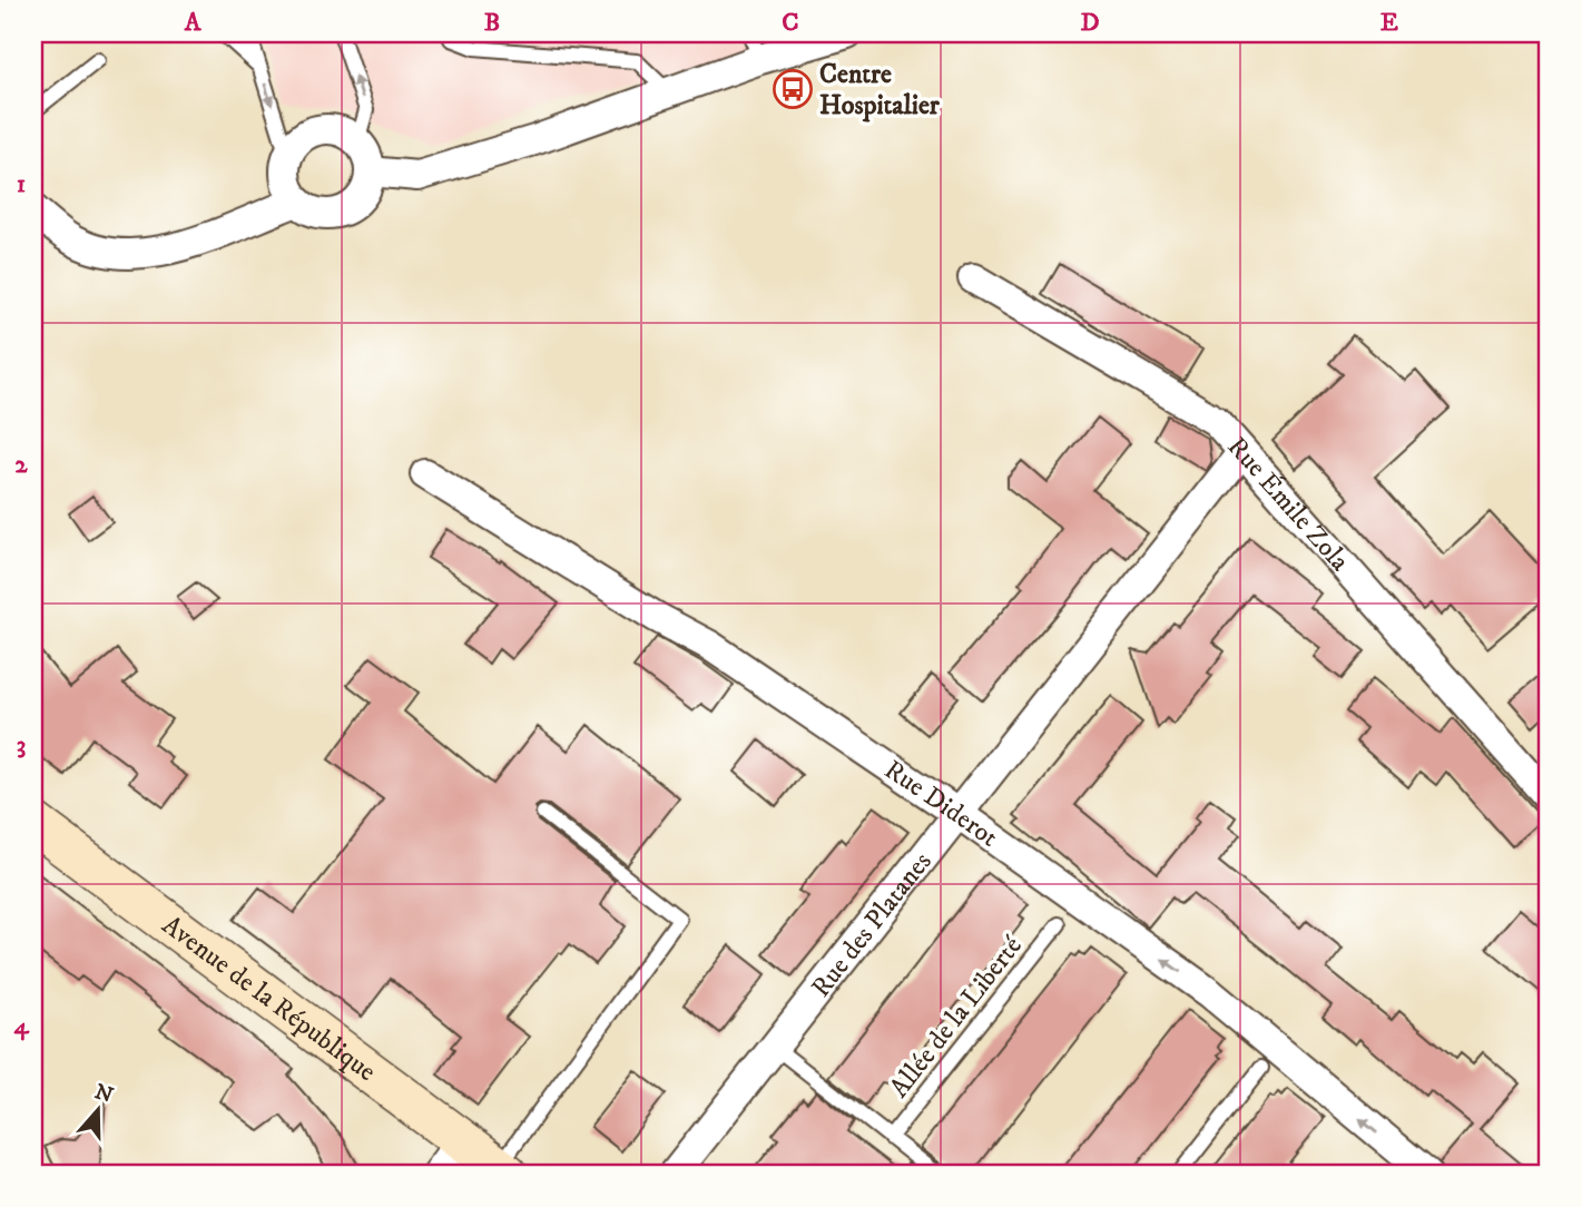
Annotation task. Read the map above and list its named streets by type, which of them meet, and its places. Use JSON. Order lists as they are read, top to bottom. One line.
{"streets":{"street":["Rue Émile Zola","Rue Diderot","Rue des Platanes","Avenue de la République"],"lane":["Allée de la Liberté"]},"crossings":[["Rue Émile Zola","Rue des Platanes"],["Rue Diderot","Rue des Platanes"]],"one_way":["Rue Diderot"],"places":{"bus stop":["Centre Hospitalier"]},"north":"top","grid":{"columns":["A","B","C","D","E"],"rows":["1","2","3","4"]}}
